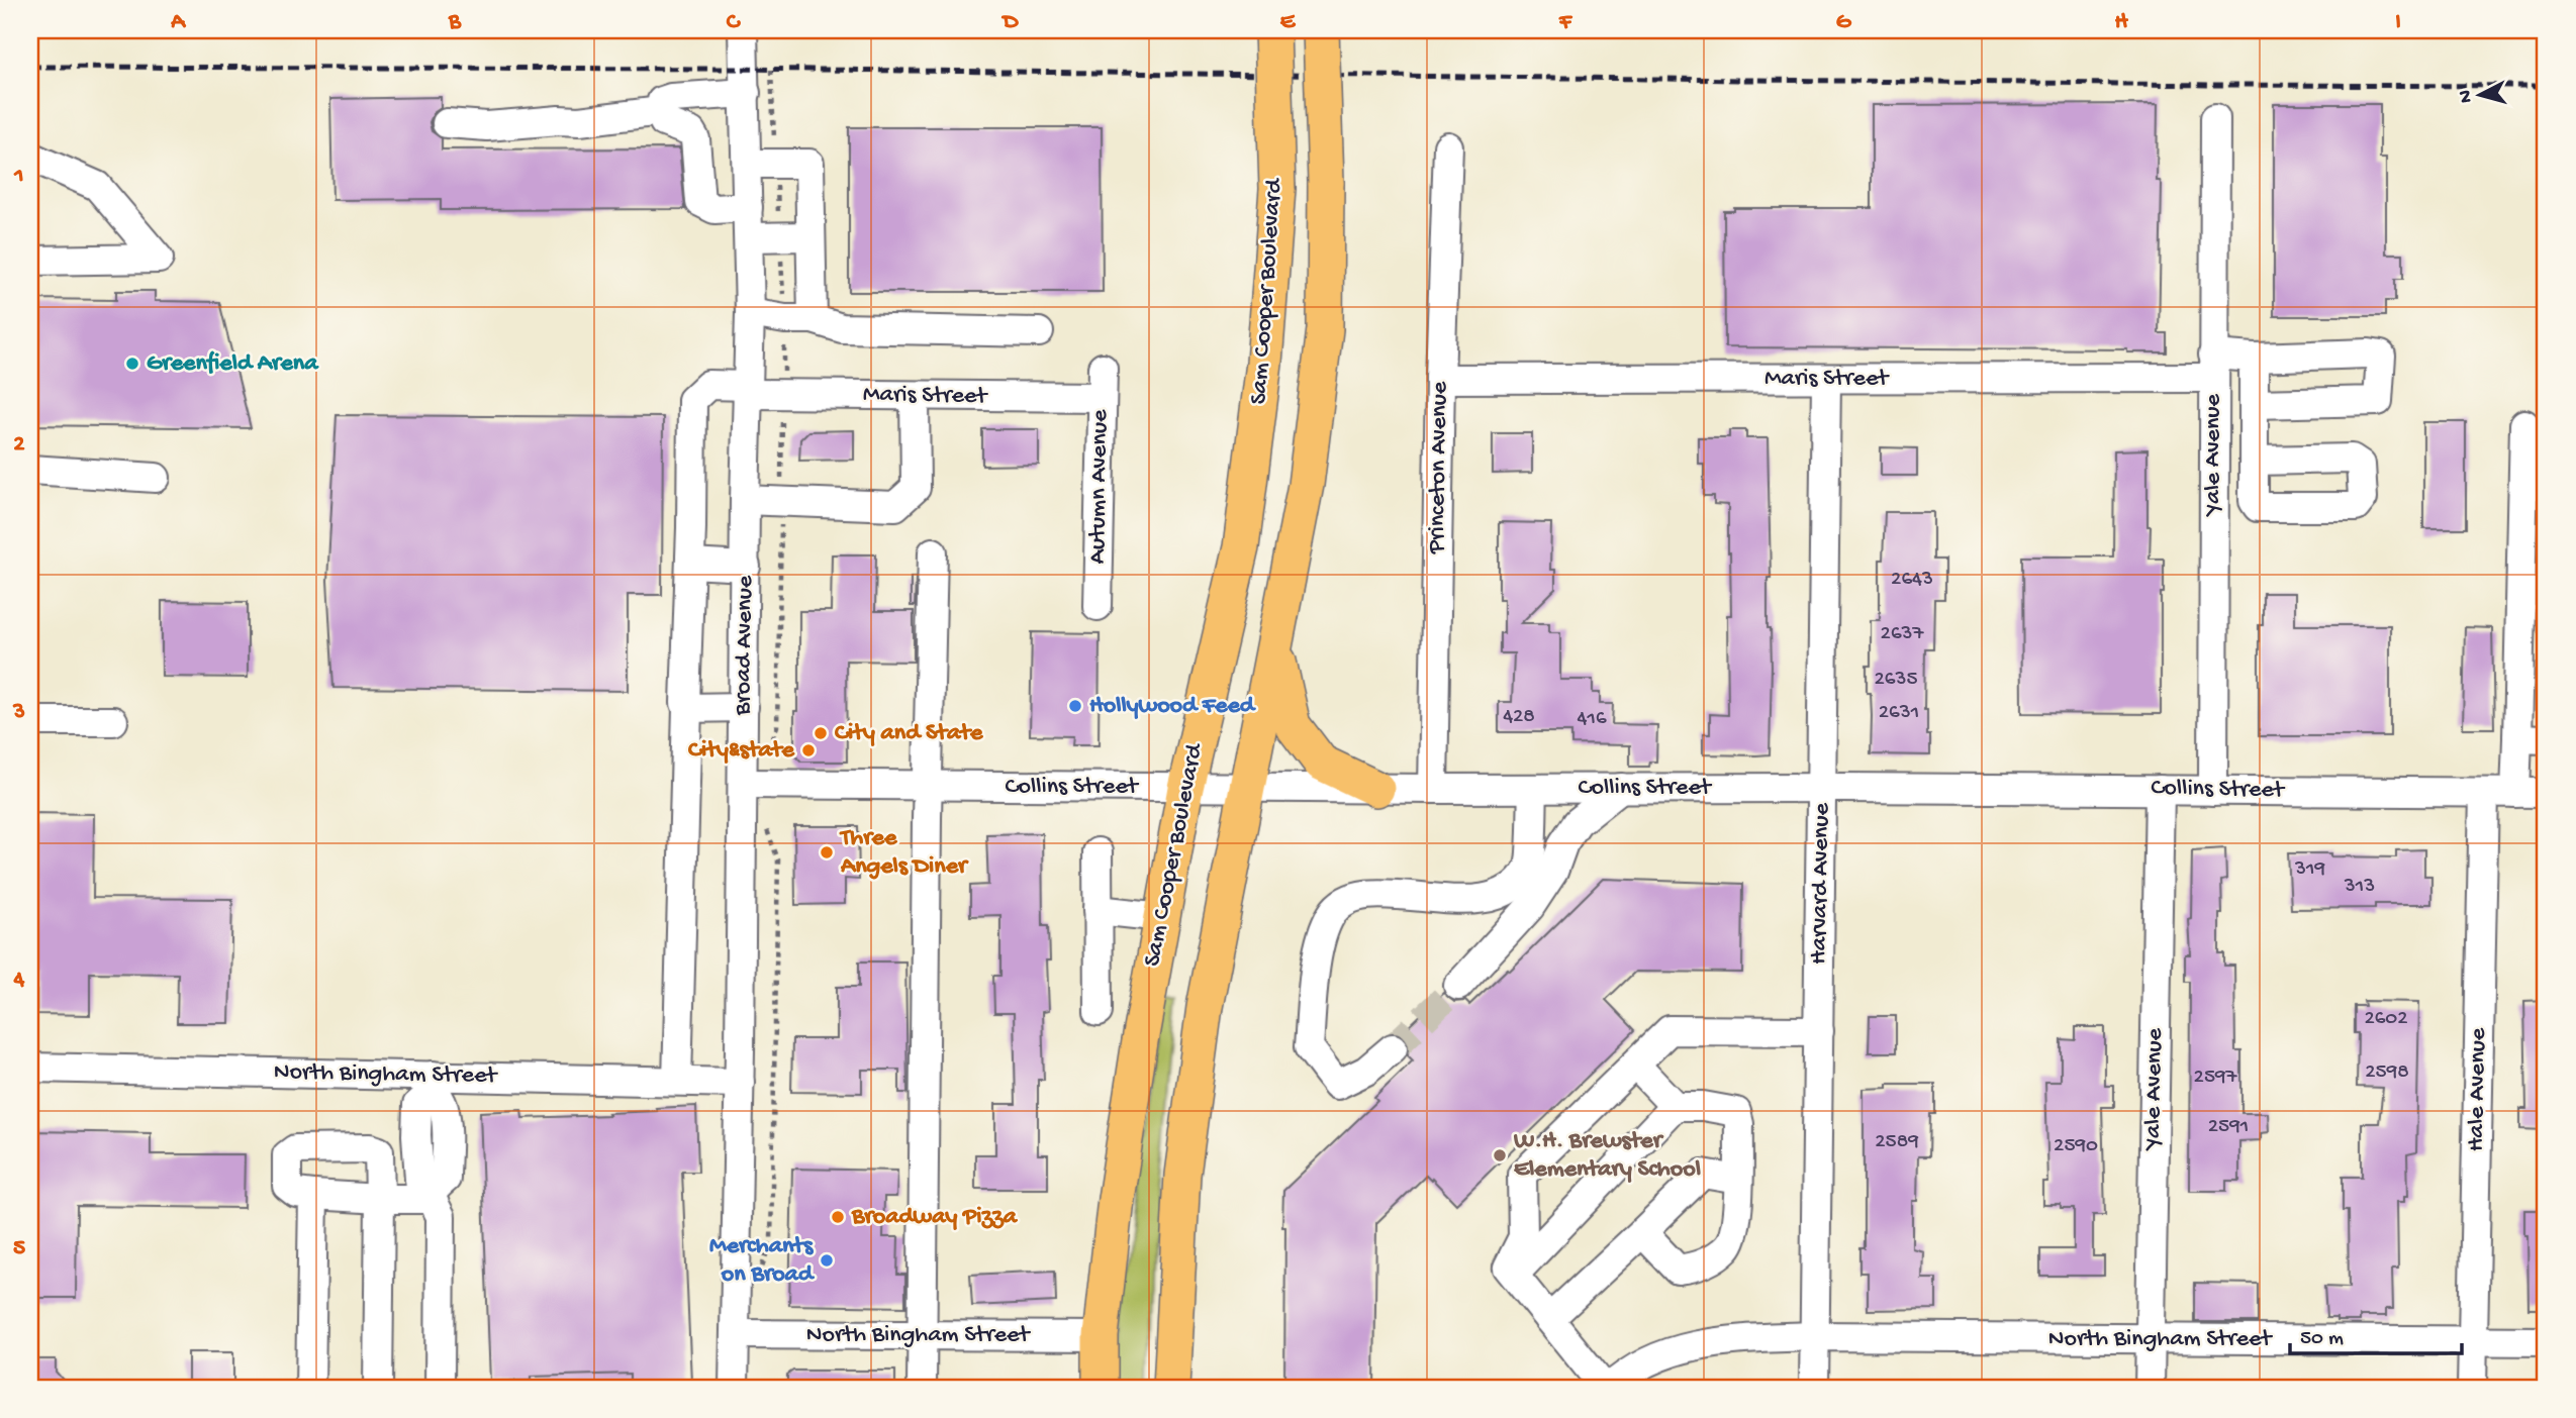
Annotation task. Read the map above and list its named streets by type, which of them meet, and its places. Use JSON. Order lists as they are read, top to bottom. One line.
{"streets":{"main road":["Sam Cooper Boulevard"],"street":["Maris Street","Yale Avenue","Princeton Avenue","Autumn Avenue","Broad Avenue","Collins Street","Harvard Avenue","North Bingham Street","Hale Avenue"]},"crossings":[["Sam Cooper Boulevard","Collins Street"],["Sam Cooper Boulevard","North Bingham Street"],["Maris Street","Yale Avenue"],["Maris Street","Princeton Avenue"],["Maris Street","Autumn Avenue"],["Maris Street","Broad Avenue"],["Maris Street","Harvard Avenue"],["Yale Avenue","Collins Street"],["Yale Avenue","North Bingham Street"],["Princeton Avenue","Collins Street"],["Broad Avenue","Collins Street"],["Broad Avenue","North Bingham Street"],["Collins Street","Harvard Avenue"],["Collins Street","Hale Avenue"],["Harvard Avenue","North Bingham Street"],["North Bingham Street","Hale Avenue"]],"places":["Greenfield Arena","Hollywood Feed","City and State","City&state","Three Angels Diner","W.H. Brewster Elementary School","Broadway Pizza","Merchants on Broad"],"house_numbers":["2643","2637","2635","2631","428","416","319","313","2602","2598","2597","2591","2589","2590"],"scale_bar":"50 m","north":"left","grid":{"columns":["A","B","C","D","E","F","G","H","I"],"rows":["1","2","3","4","5"]}}
